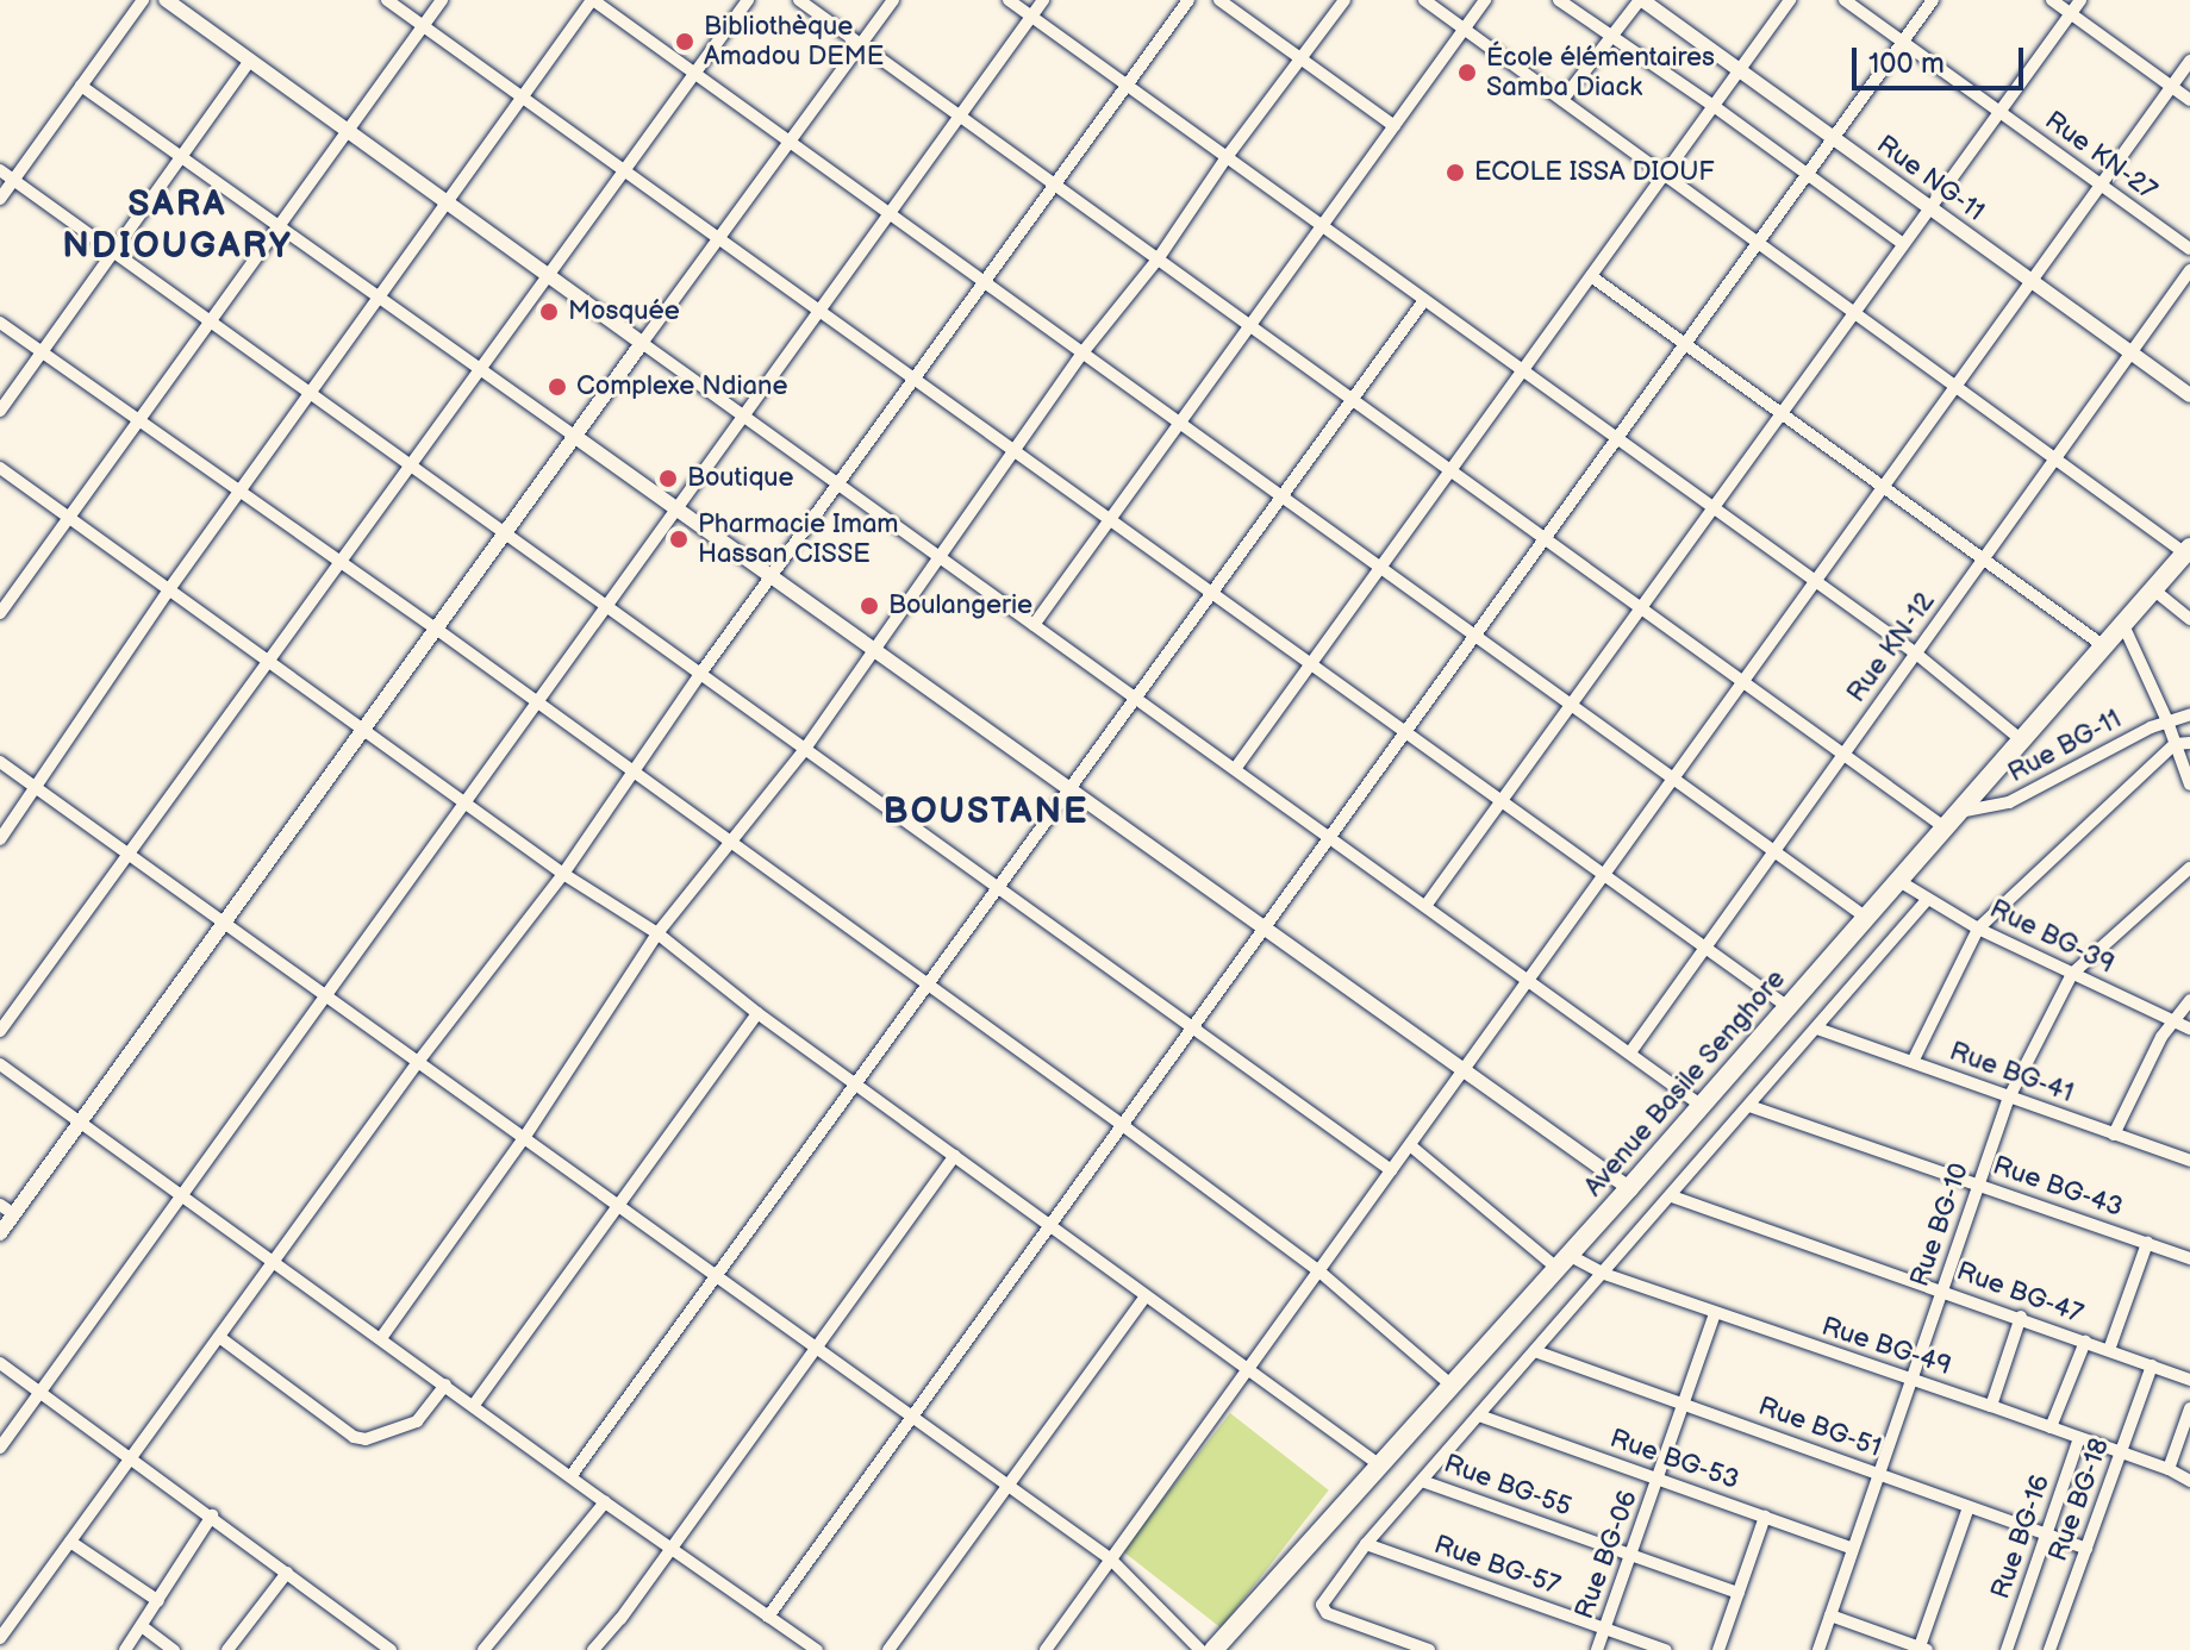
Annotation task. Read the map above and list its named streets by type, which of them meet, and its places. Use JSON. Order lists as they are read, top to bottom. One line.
{"streets":{"highway":["Avenue Basile Senghore"],"street":["Rue KN-27","Rue NG-11","Rue KN-12","Rue BG-11","Rue BG-39","Rue BG-41","Rue BG-43","Rue BG-10","Rue BG-47","Rue BG-49","Rue BG-51","Rue BG-53","Rue BG-55","Rue BG-18","Rue BG-16","Rue BG-06","Rue BG-57"]},"crossings":[["Rue NG-11","Rue KN-12"],["Rue BG-11","Avenue Basile Senghore"],["Rue BG-39","Avenue Basile Senghore"],["Rue BG-39","Rue BG-10"],["Rue BG-41","Rue BG-10"],["Avenue Basile Senghore","Rue BG-49"],["Rue BG-43","Rue BG-10"],["Rue BG-10","Rue BG-47"],["Rue BG-10","Rue BG-49"],["Rue BG-10","Rue BG-51"],["Rue BG-10","Rue BG-53"],["Rue BG-47","Rue BG-18"],["Rue BG-49","Rue BG-18"],["Rue BG-49","Rue BG-16"],["Rue BG-49","Rue BG-06"],["Rue BG-51","Rue BG-18"],["Rue BG-51","Rue BG-16"],["Rue BG-51","Rue BG-06"],["Rue BG-53","Rue BG-06"],["Rue BG-55","Rue BG-06"],["Rue BG-06","Rue BG-57"]],"districts":["SARA NDIOUGARY","BOUSTANE"],"places":["Bibliothèque Amadou DEME","École élémentaires Samba Diack","ECOLE ISSA DIOUF","Mosquée","Complexe Ndiane","Boutique","Pharmacie Imam Hassan CISSE","Boulangerie"],"scale_bar":"100 m"}
